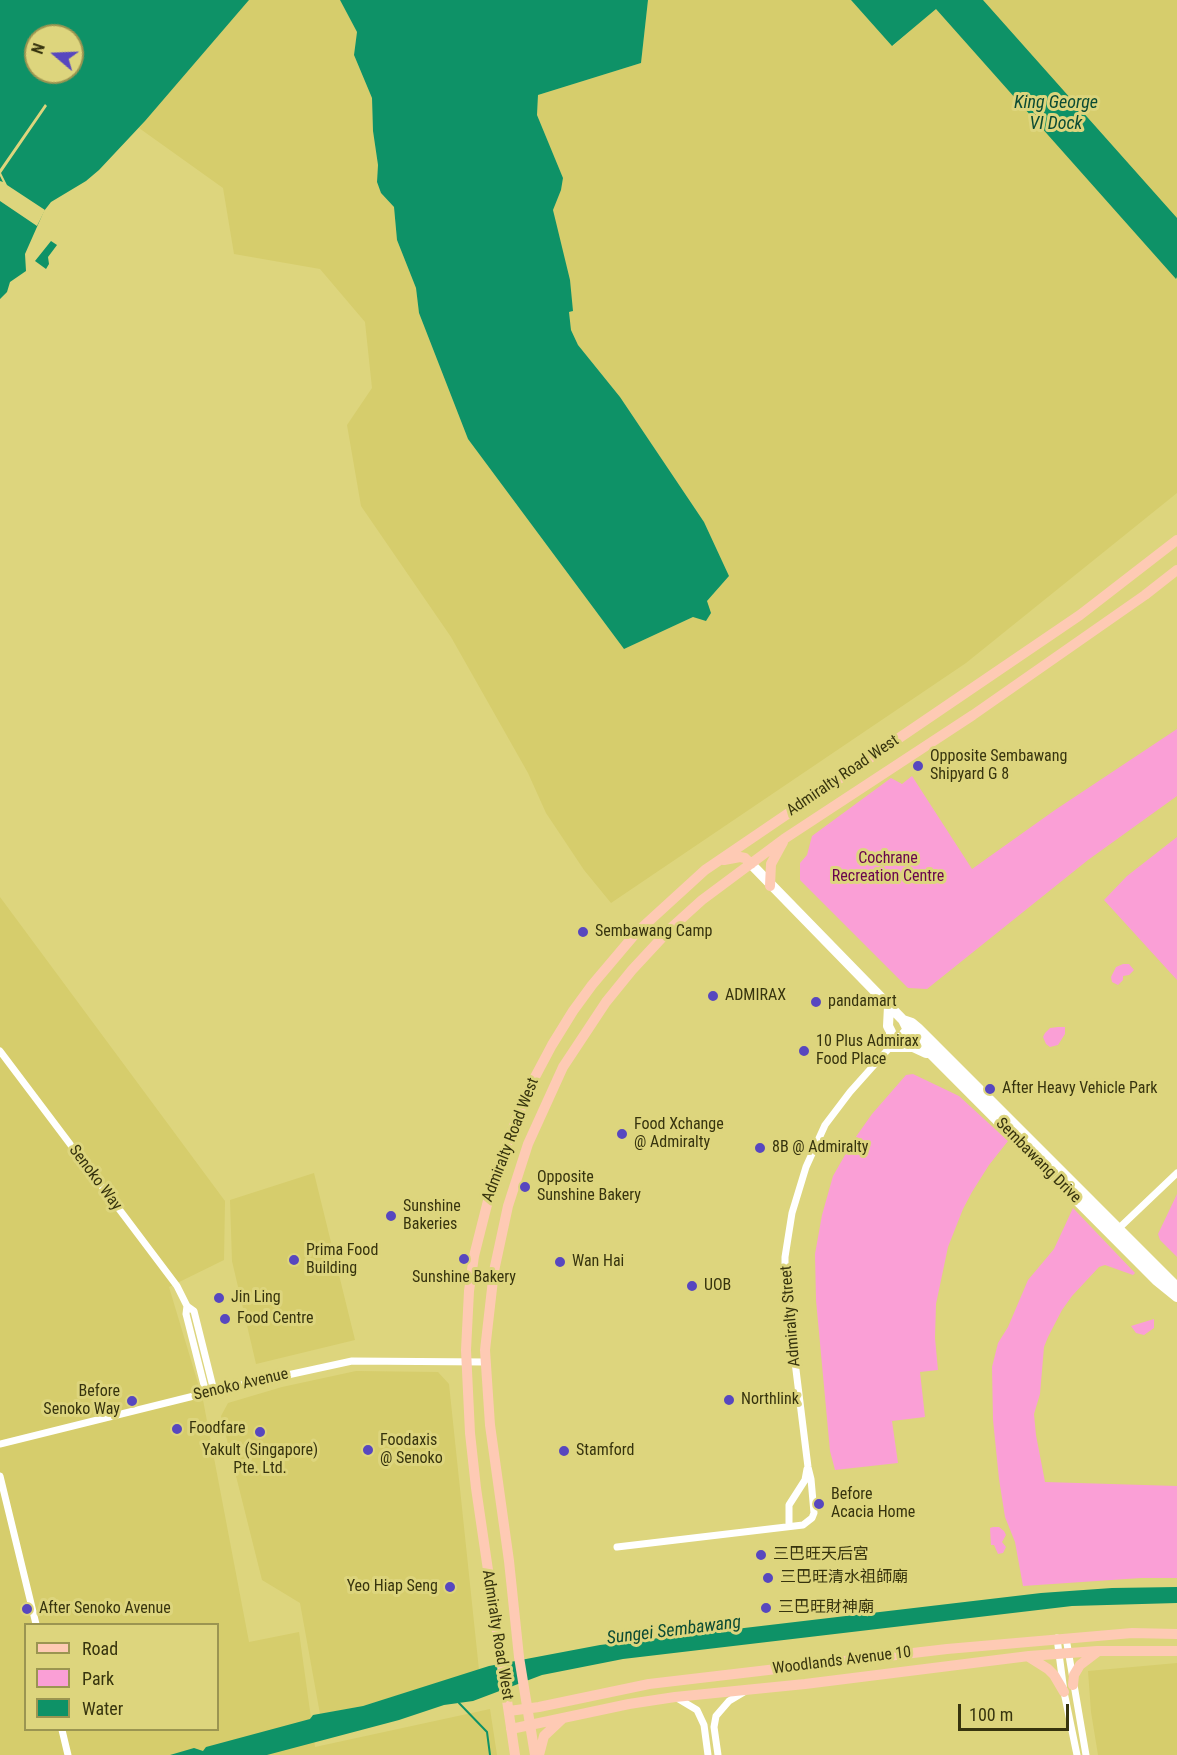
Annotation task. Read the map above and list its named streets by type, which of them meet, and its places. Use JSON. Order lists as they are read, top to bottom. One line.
{"streets":{"main road":["Admiralty Road West","Sembawang Drive","Woodlands Avenue 10"],"street":["Senoko Way","Admiralty Street","Senoko Avenue"]},"crossings":[["Admiralty Road West","Sembawang Drive"],["Admiralty Road West","Senoko Avenue"],["Admiralty Road West","Woodlands Avenue 10"],["Sembawang Drive","Admiralty Street"],["Senoko Way","Senoko Avenue"]],"water":["King George VI Dock","Sungei Sembawang"],"parks":["Cochrane Recreation Centre"],"places":["Opposite Sembawang Shipyard G 8","Sembawang Camp","ADMIRAX","pandamart","10 Plus Admirax Food Place","After Heavy Vehicle Park","Food Xchange @ Admiralty","8B @ Admiralty","Opposite Sunshine Bakery","Sunshine Bakeries","Sunshine Bakery","Prima Food Building","Wan Hai","UOB","Jin Ling","Food Centre","Northlink","Before Senoko Way","Foodfare","Yakult (Singapore) Pte. Ltd.","Foodaxis @ Senoko","Stamford","Before Acacia Home","三巴旺天后宮","三巴旺清水祖師廟","Yeo Hiap Seng","三巴旺財神廟","After Senoko Avenue"],"legend":["Road","Park","Water"],"scale_bar":"100 m","north":"left"}
